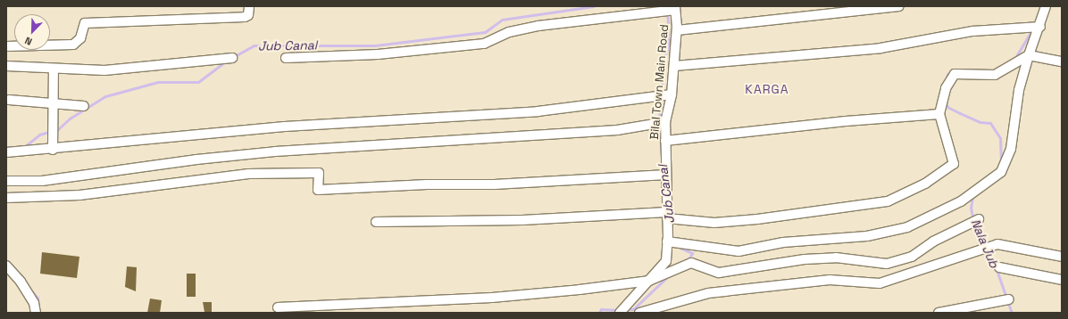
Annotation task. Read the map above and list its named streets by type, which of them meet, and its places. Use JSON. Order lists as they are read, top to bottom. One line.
{"streets":{"street":["Bilal Town Main Road"]},"districts":["KARGA"],"water":["Jub Canal","Nala Jub"],"north":"bottom left"}
